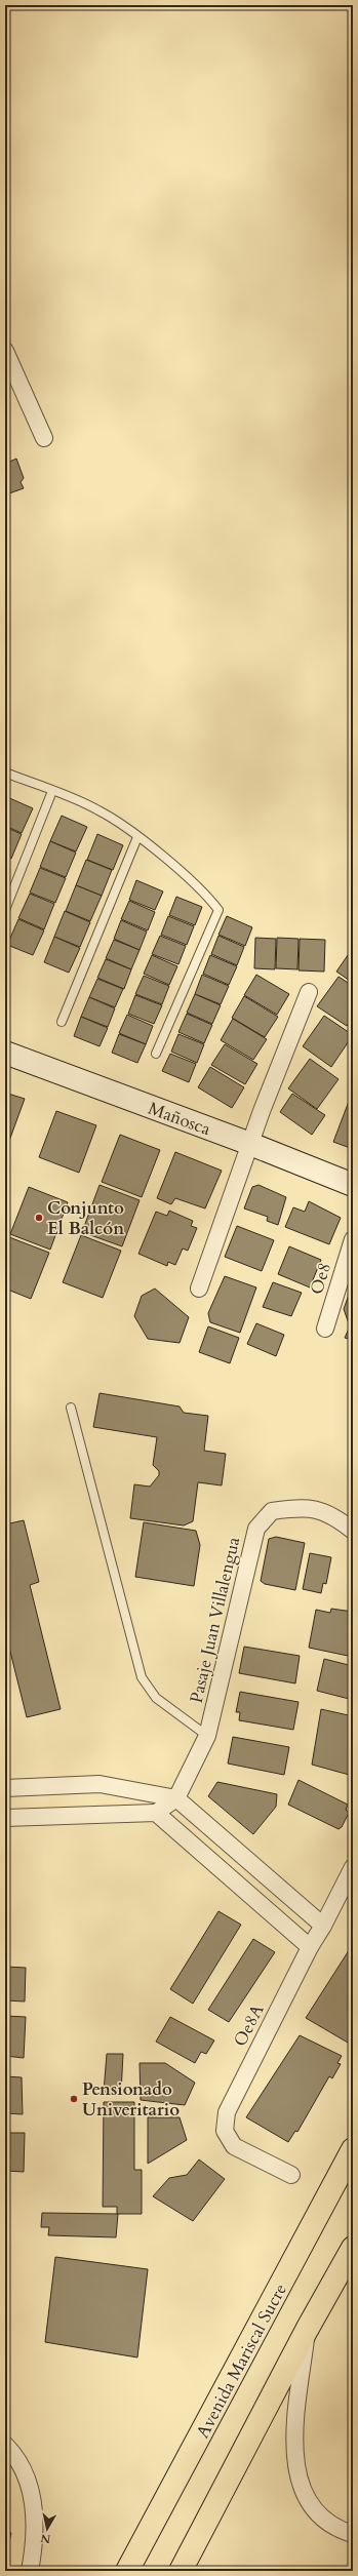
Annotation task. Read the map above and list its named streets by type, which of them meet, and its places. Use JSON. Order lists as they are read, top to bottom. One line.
{"streets":{"main road":["Avenida Mariscal Sucre"],"street":["Mañosca","Oe8","Pasaje Juan Villalengua","Oe8A"]},"places":["Conjunto El Balcón","Pensionado Univeritario"],"north":"bottom"}
